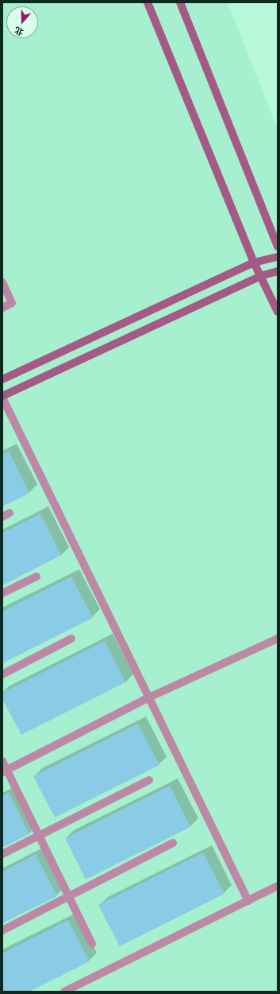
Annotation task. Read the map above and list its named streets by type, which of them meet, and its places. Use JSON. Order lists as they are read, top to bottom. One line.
{"north":"bottom"}
